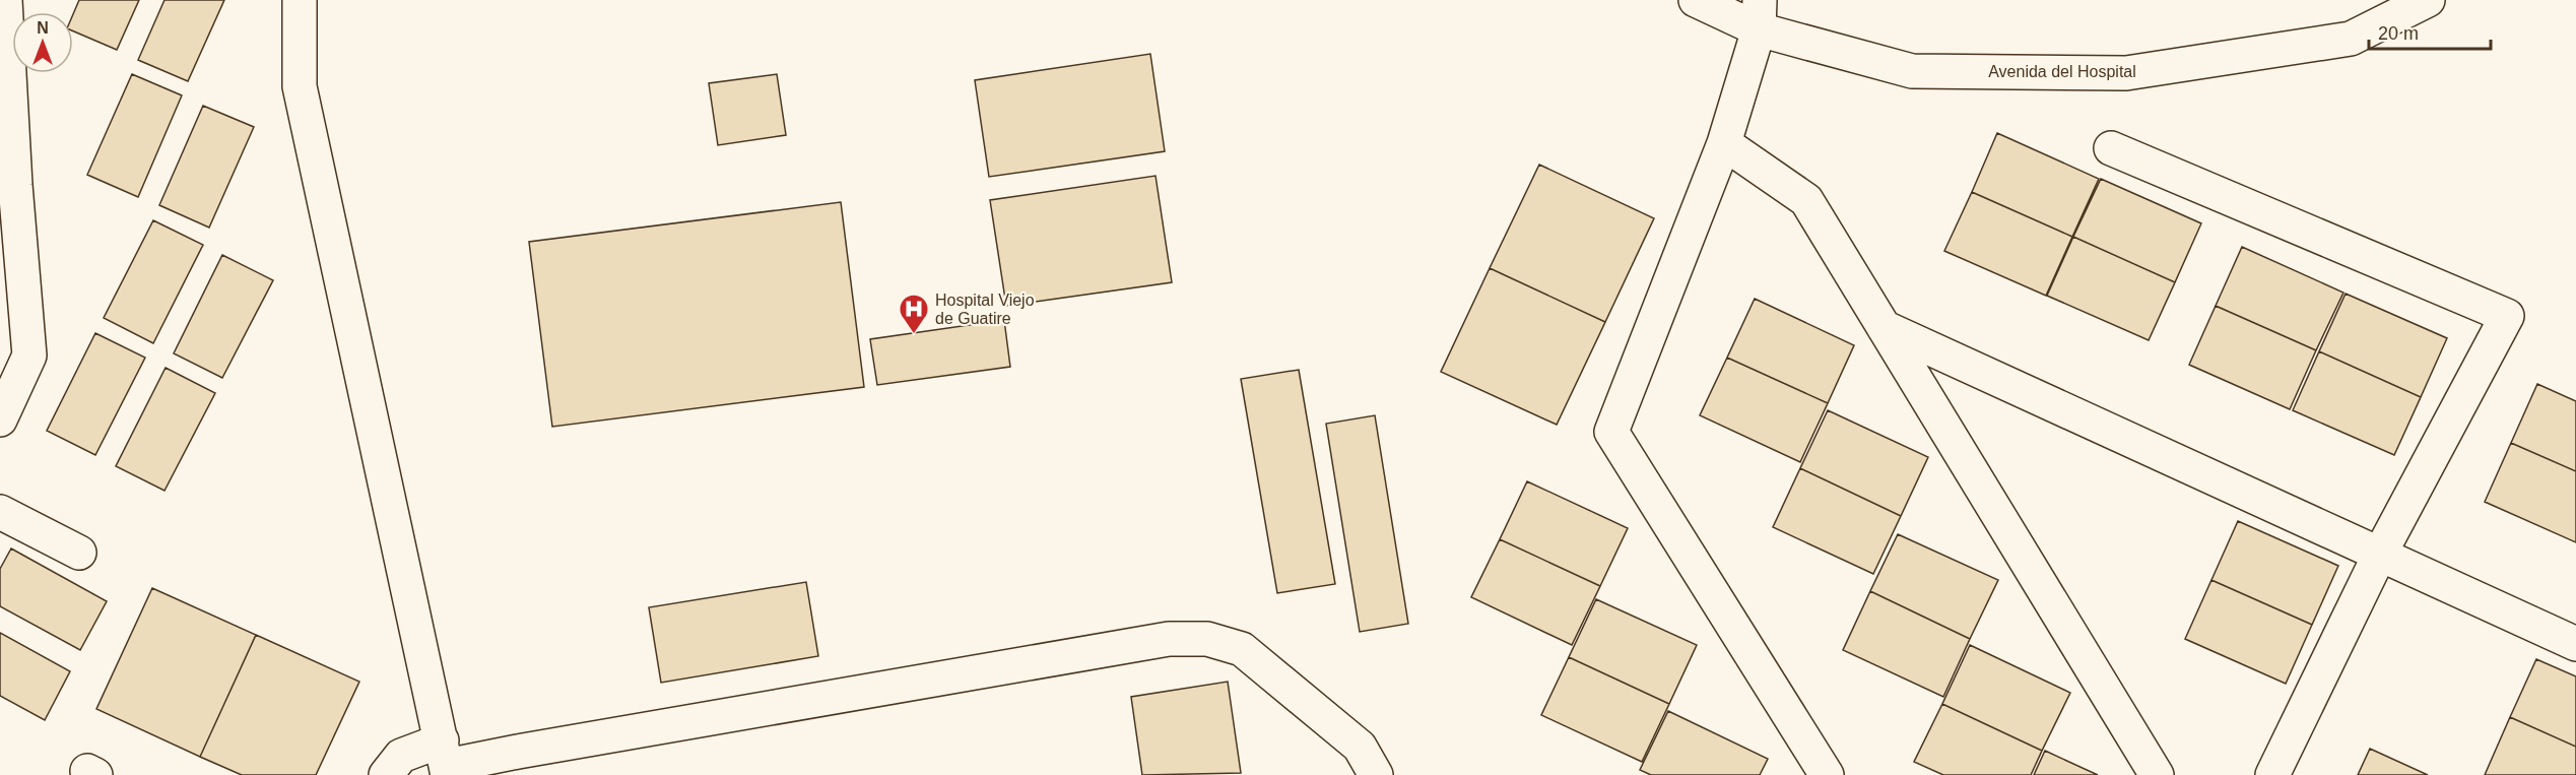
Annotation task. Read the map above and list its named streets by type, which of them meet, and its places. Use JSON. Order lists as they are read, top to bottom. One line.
{"streets":{"street":["Avenida del Hospital"]},"places":{"hospital":["Hospital Viejo de Guatire"]},"scale_bar":"20 m","north":"top"}
